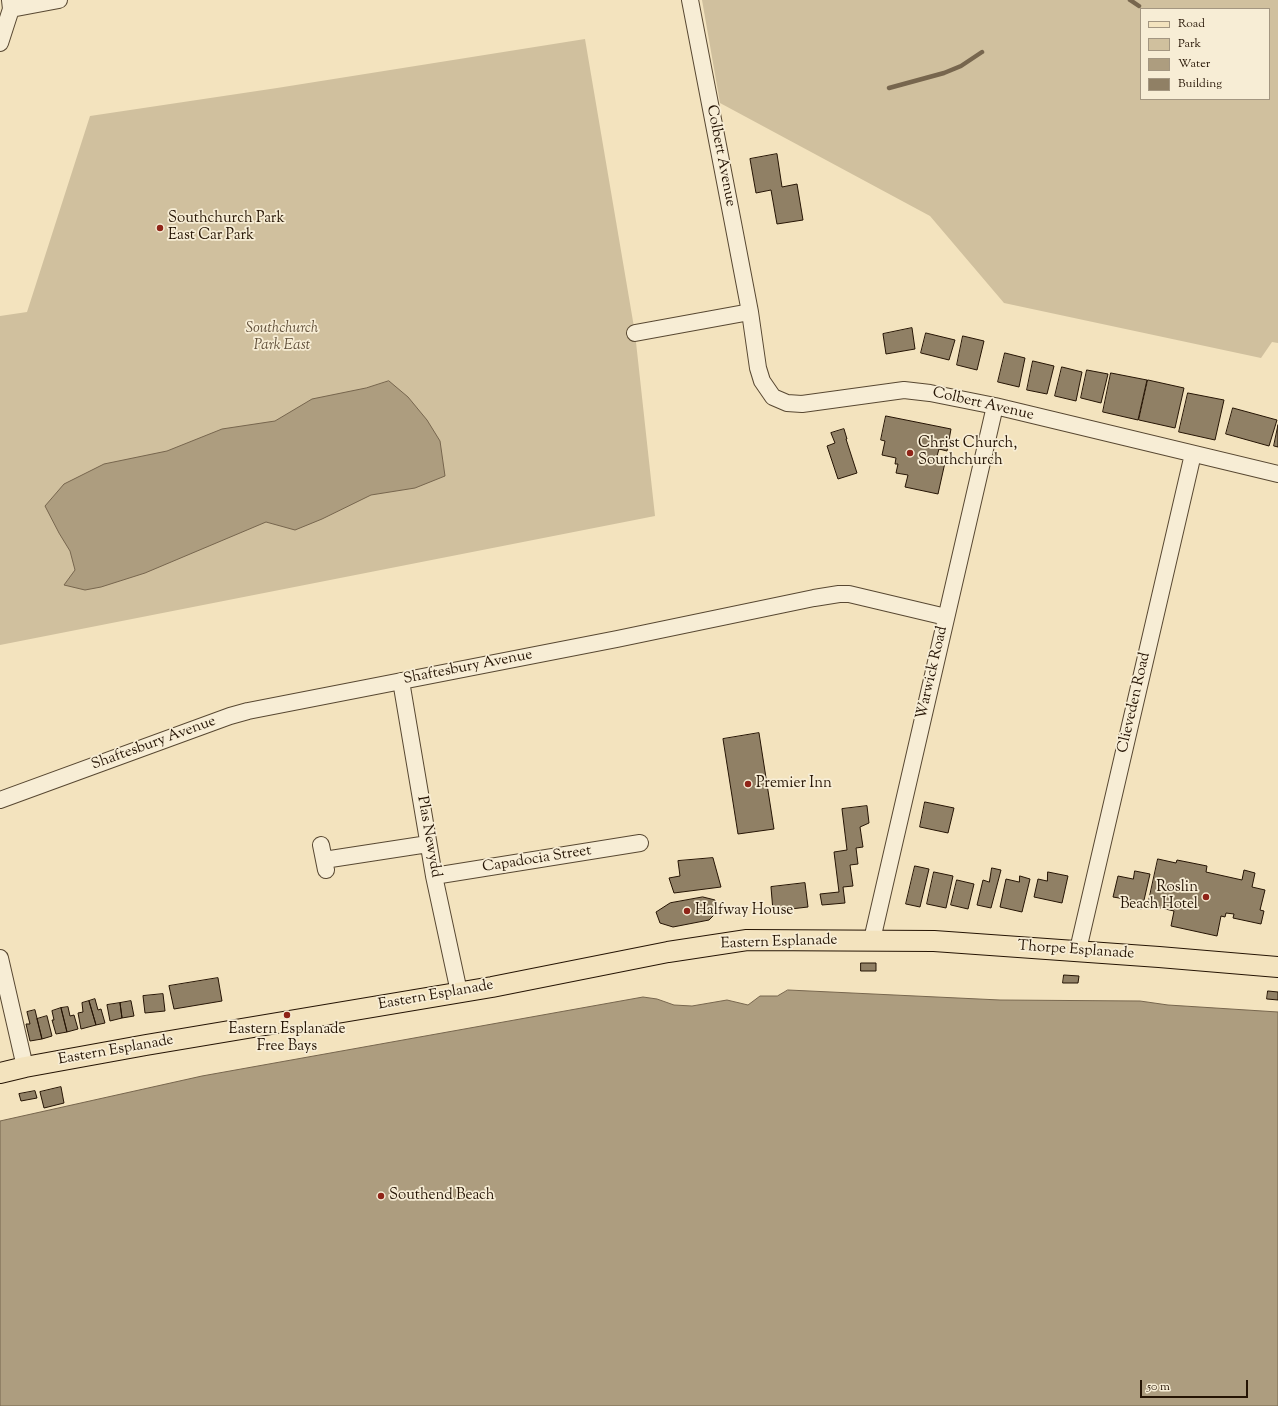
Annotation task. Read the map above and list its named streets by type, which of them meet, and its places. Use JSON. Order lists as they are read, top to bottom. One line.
{"streets":{"main road":["Eastern Esplanade","Thorpe Esplanade"],"street":["Colbert Avenue","Shaftesbury Avenue","Warwick Road","Clieveden Road","Plas Newydd","Capadocia Street"]},"crossings":[["Colbert Avenue","Warwick Road"],["Colbert Avenue","Clieveden Road"],["Shaftesbury Avenue","Warwick Road"],["Shaftesbury Avenue","Plas Newydd"],["Warwick Road","Eastern Esplanade"],["Warwick Road","Thorpe Esplanade"],["Clieveden Road","Thorpe Esplanade"],["Plas Newydd","Capadocia Street"],["Plas Newydd","Eastern Esplanade"],["Eastern Esplanade","Thorpe Esplanade"]],"parks":["Southchurch Park East"],"places":["Southchurch Park East Car Park","Christ Church, Southchurch","Premier Inn","Roslin Beach Hotel","Halfway House","Eastern Esplanade Free Bays","Southend Beach"],"legend":["Road","Park","Water","Building"],"scale_bar":"50 m"}
